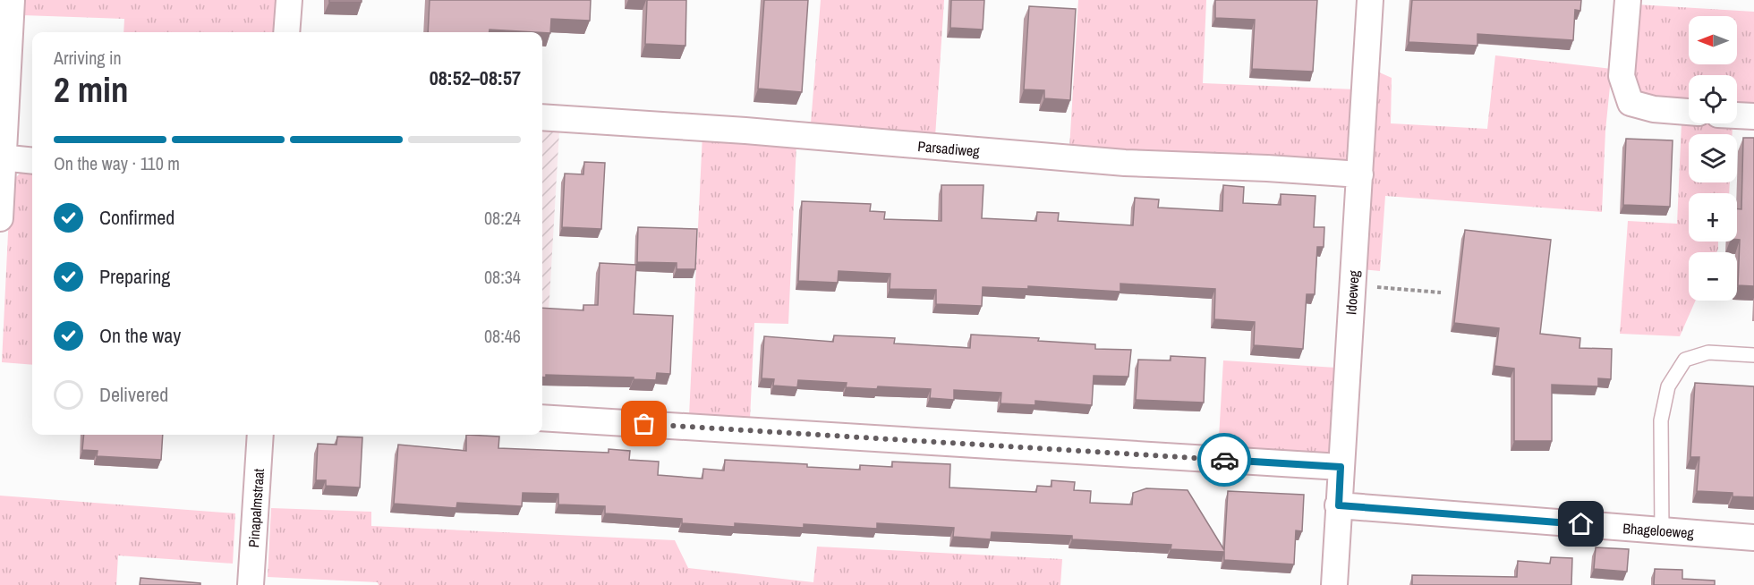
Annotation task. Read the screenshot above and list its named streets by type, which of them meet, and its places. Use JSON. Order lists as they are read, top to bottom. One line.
{"streets":{"street":["Parsadiweg","Idoeweg","Pinapalmstraat","Bhageloeweg"]},"crossings":[["Parsadiweg","Idoeweg"],["Idoeweg","Bhageloeweg"]],"north":"left","page":{"map_buttons":["+","−"],"heading":["2 min","Arriving in","08:52–08:57"],"bar":"On the way · 110 m","list":[["Confirmed","08:24"],["Preparing","08:34"],["On the way","08:46"],"Delivered"]}}
